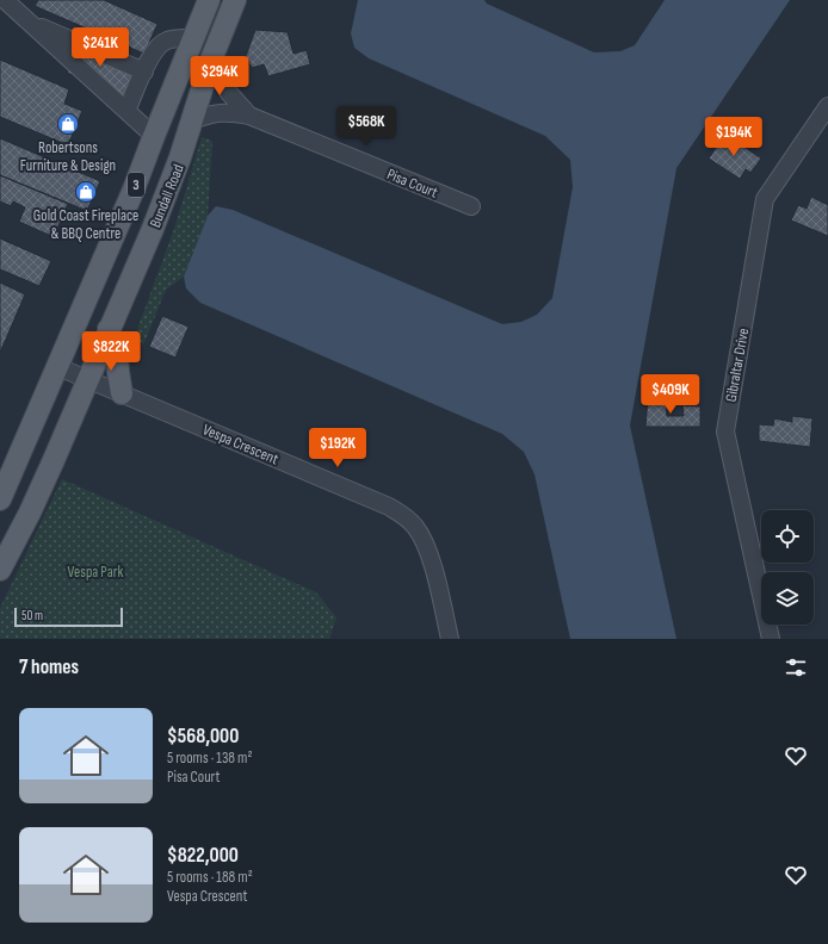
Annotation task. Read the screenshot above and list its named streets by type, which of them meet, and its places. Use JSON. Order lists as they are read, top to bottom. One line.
{"streets":{"main road":["3","Bundall Road"],"street":["Pisa Court","Gibraltar Drive","Vespa Crescent"]},"crossings":[["Pisa Court","Bundall Road"],["Bundall Road","Vespa Crescent"]],"parks":["Vespa Park"],"places":{"shop":["Robertsons Furniture & Design","Gold Coast Fireplace & BBQ Centre"]},"scale_bar":"50 m","page":{"price":["$241K","$294K","$568K","$194K","$822K","$409K","$192K"],"scale":"50 m","heading":"7 homes","list":[{"name":"$568,000","note":"5 rooms · 138 m² · Pisa Court"},{"name":"$822,000","note":"5 rooms · 188 m² · Vespa Crescent"}]}}
